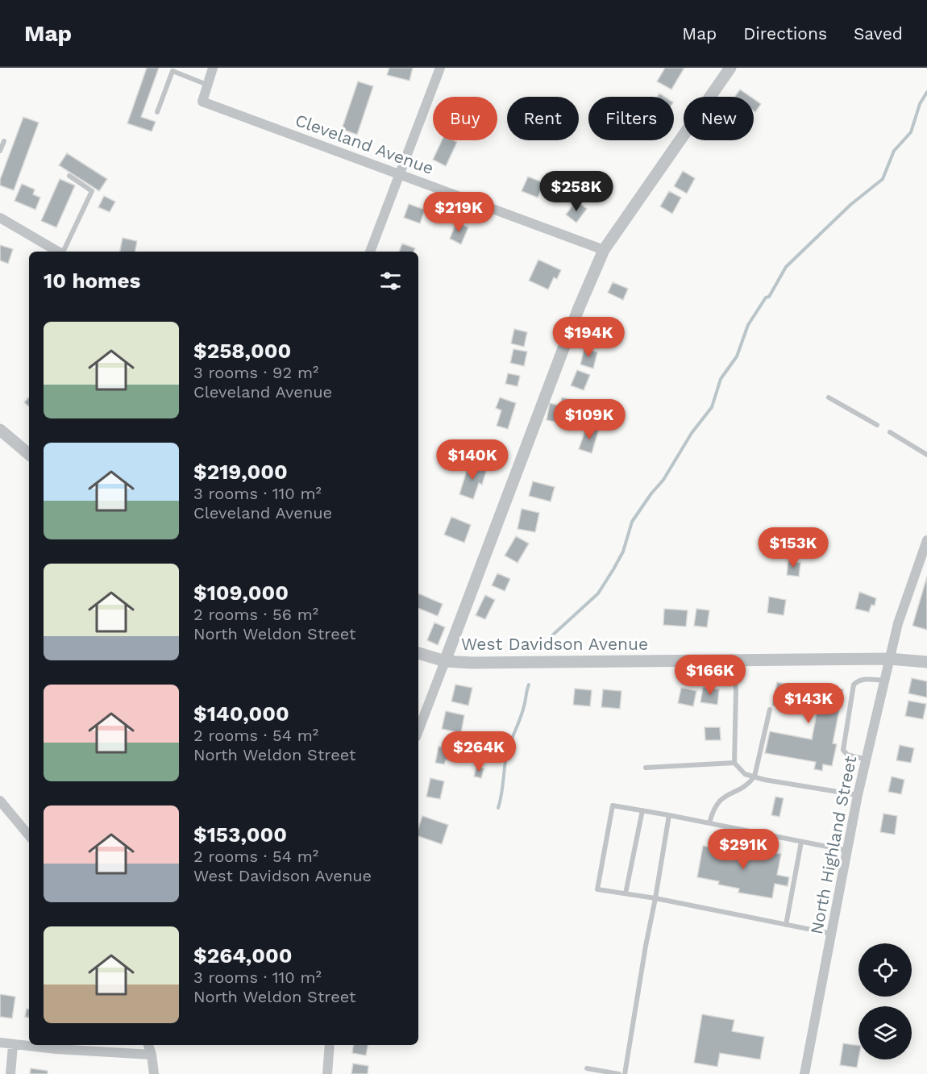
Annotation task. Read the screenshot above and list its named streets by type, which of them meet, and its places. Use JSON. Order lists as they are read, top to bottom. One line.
{"streets":{"street":["Cleveland Avenue","West Davidson Avenue","North Highland Street"]},"crossings":[["West Davidson Avenue","North Highland Street"]],"page":{"header":"Map","nav":["Map","Directions","Saved"],"chip":["Buy","Rent","Filters","New"],"price":["$258K","$219K","$194K","$109K","$140K","$153K","$166K","$143K","$264K","$291K"],"heading":"10 homes","list":[{"name":"$258,000","note":"3 rooms · 92 m² · Cleveland Avenue"},{"name":"$219,000","note":"3 rooms · 110 m² · Cleveland Avenue"},{"name":"$109,000","note":"2 rooms · 56 m² · North Weldon Street"},{"name":"$140,000","note":"2 rooms · 54 m² · North Weldon Street"},{"name":"$153,000","note":"2 rooms · 54 m² · West Davidson Avenue"},{"name":"$264,000","note":"3 rooms · 110 m² · North Weldon Street"}]}}
